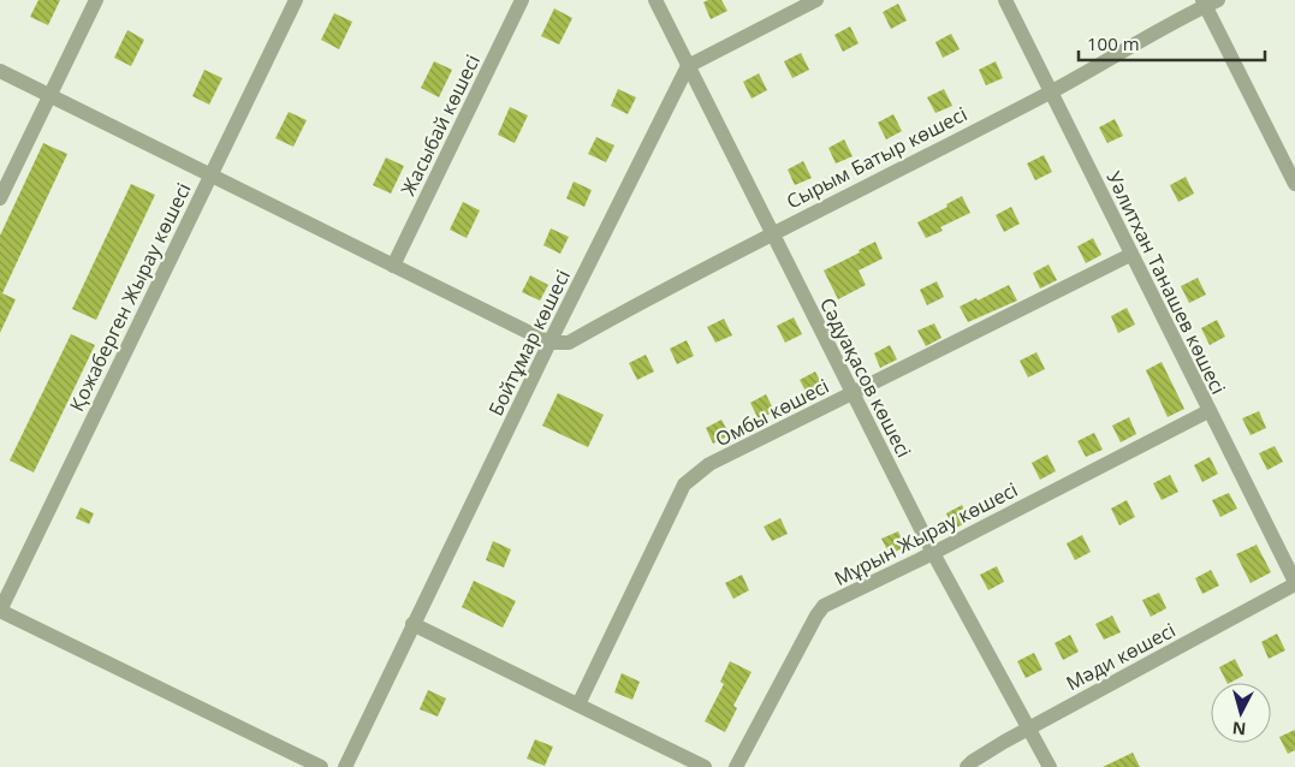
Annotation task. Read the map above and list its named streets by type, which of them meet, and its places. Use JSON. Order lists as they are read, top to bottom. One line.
{"streets":{"street":["Жасыбай көшесі","Сырым Батыр көшесі","Уәлитхан Танашев көшесі","Қожаберген Жырау көшесі","Бойтұмар көшесі","Сәдуақасов көшесі","Омбы көшесі","Мұрын Жырау көшесі","Мәди көшесі"]},"crossings":[["Сырым Батыр көшесі","Уәлитхан Танашев көшесі"],["Сырым Батыр көшесі","Бойтұмар көшесі"],["Сырым Батыр көшесі","Сәдуақасов көшесі"],["Уәлитхан Танашев көшесі","Омбы көшесі"],["Уәлитхан Танашев көшесі","Мұрын Жырау көшесі"],["Уәлитхан Танашев көшесі","Мәди көшесі"],["Бойтұмар көшесі","Сәдуақасов көшесі"],["Сәдуақасов көшесі","Омбы көшесі"],["Сәдуақасов көшесі","Мұрын Жырау көшесі"],["Сәдуақасов көшесі","Мәди көшесі"]],"scale_bar":"100 m","north":"bottom"}
